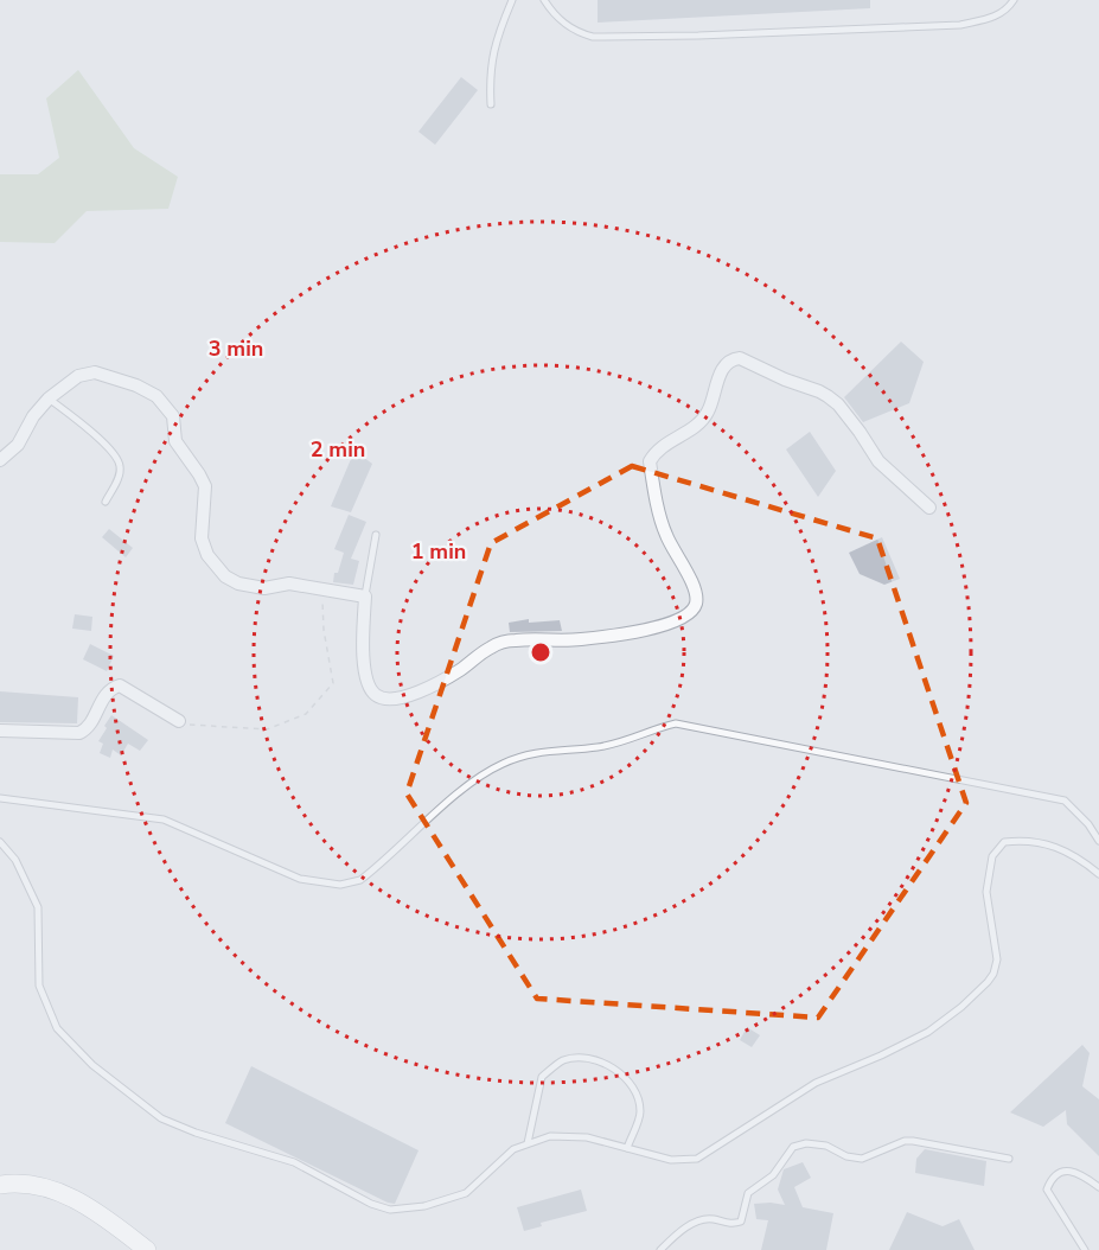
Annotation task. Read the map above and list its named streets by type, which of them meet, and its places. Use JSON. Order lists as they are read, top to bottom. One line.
{"rings":["3 min","2 min","1 min"]}
